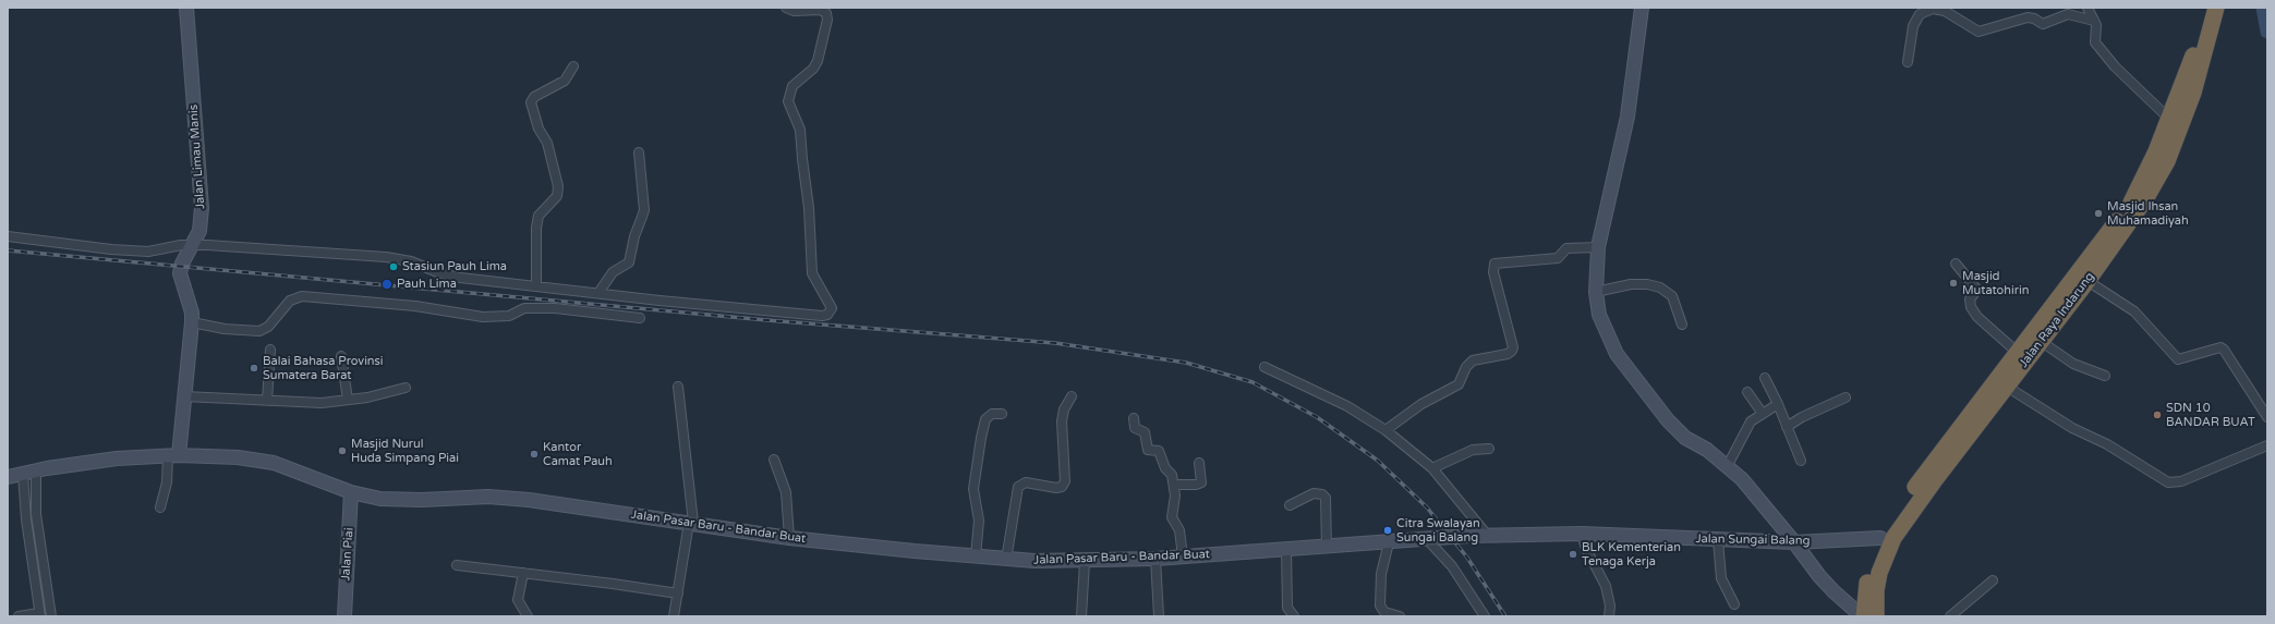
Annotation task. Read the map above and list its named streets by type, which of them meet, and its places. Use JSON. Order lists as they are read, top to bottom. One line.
{"streets":{"highway":["Jalan Raya Indarung"],"street":["Jalan Limau Manis","Jalan Pasar Baru - Bandar Buat","Jalan Sungai Balang","Jalan Piai"]},"crossings":[["Jalan Limau Manis","Jalan Pasar Baru - Bandar Buat"],["Jalan Raya Indarung","Jalan Sungai Balang"],["Jalan Pasar Baru - Bandar Buat","Jalan Sungai Balang"],["Jalan Pasar Baru - Bandar Buat","Jalan Piai"]],"places":["Masjid Ihsan Muhamadiyah","Stasiun Pauh Lima","Masjid Mutatohirin","Pauh Lima","Balai Bahasa Provinsi Sumatera Barat","SDN 10 BANDAR BUAT","Masjid Nurul Huda Simpang Piai","Kantor Camat Pauh","Citra Swalayan Sungai Balang","BLK Kementerian Tenaga Kerja"]}
